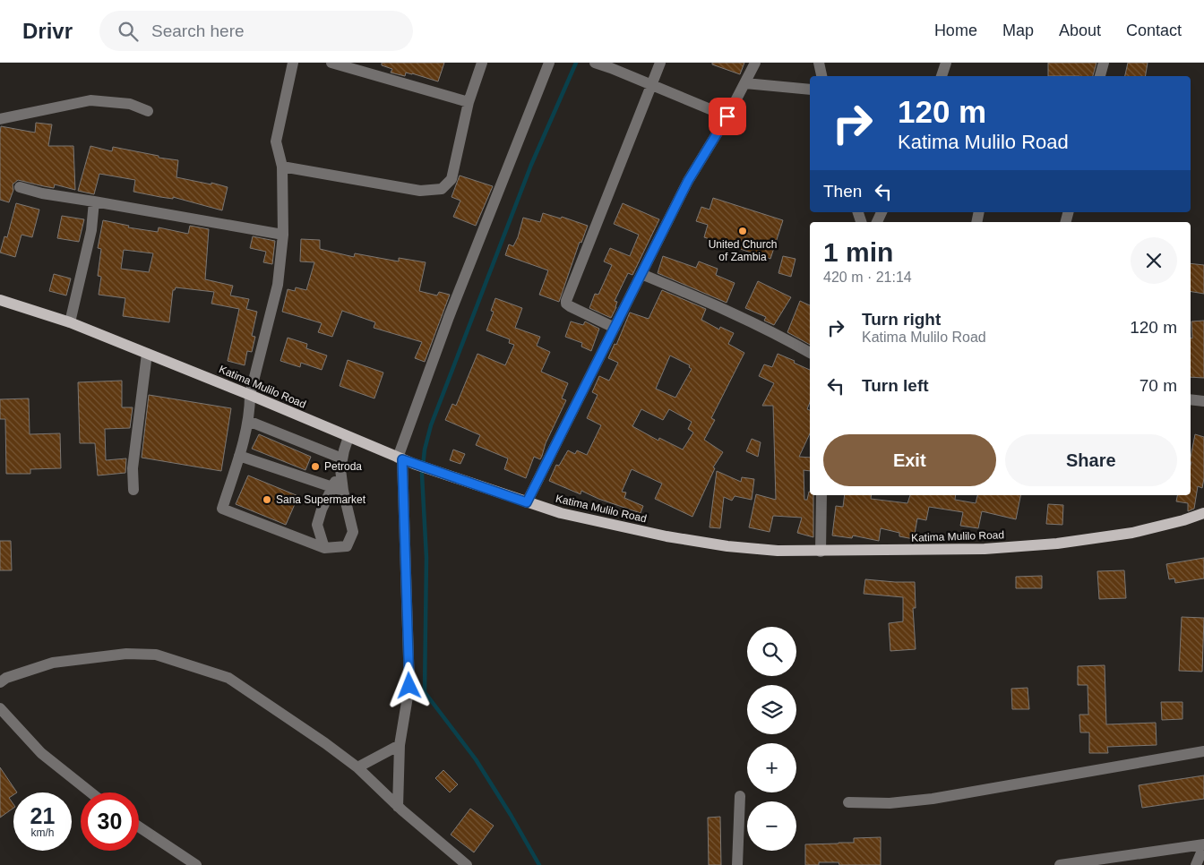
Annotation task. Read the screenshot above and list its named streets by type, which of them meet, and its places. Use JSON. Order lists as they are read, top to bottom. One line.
{"streets":{"main road":["Katima Mulilo Road"]},"places":["United Church of Zambia","Petroda","Sana Supermarket"],"page":{"header":"Drivr","search":"Search here","nav":["Home","Map","About","Contact"],"turn":["120 m","Katima Mulilo Road"],"then":"Then","heading":["1 min","420 m · 21:14"],"list":[{"name":"Turn right","note":"Katima Mulilo Road","value":"120 m"},{"name":"Turn left","value":"70 m"}],"buttons":["Exit","Share"],"map_buttons":["+","−"],"speed":"21 km/h","limit":"30"}}
